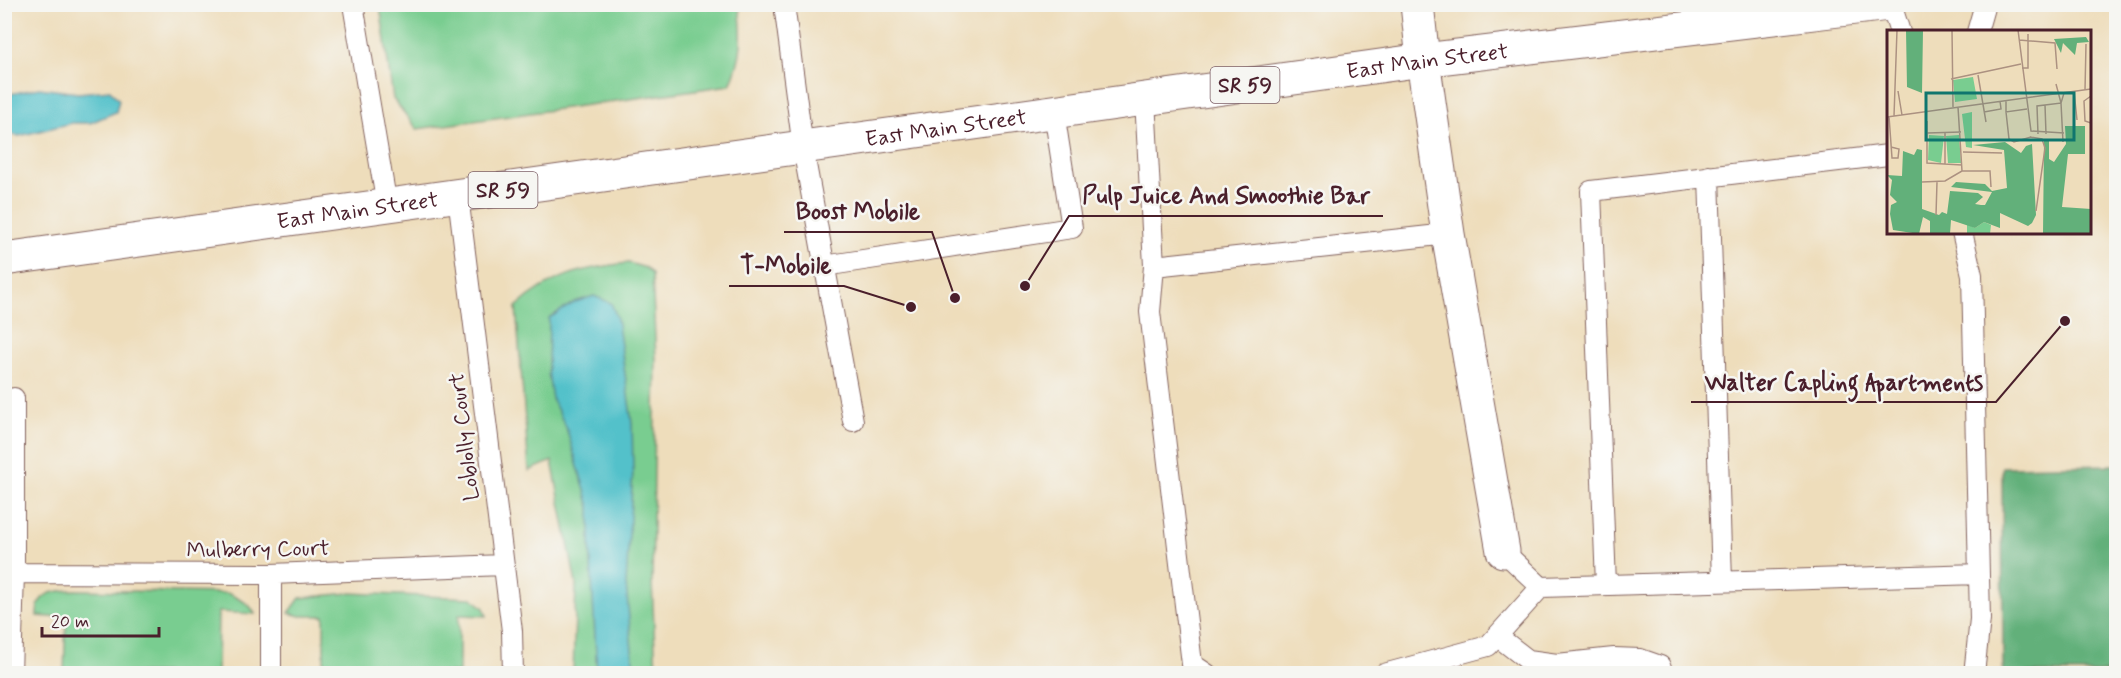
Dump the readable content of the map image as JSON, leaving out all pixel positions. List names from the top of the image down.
{
  "streets": {
    "main road": ["East Main Street", "SR 59"],
    "lane": ["Loblolly Court", "Mulberry Court"]
  },
  "crossings": [
    ["East Main Street", "Loblolly Court"],
    ["Loblolly Court", "Mulberry Court"]
  ],
  "places": [
    "Pulp Juice And Smoothie Bar",
    "Boost Mobile",
    "T-Mobile",
    "Walter Capling Apartments"
  ],
  "scale_bar": "20 m"
}
